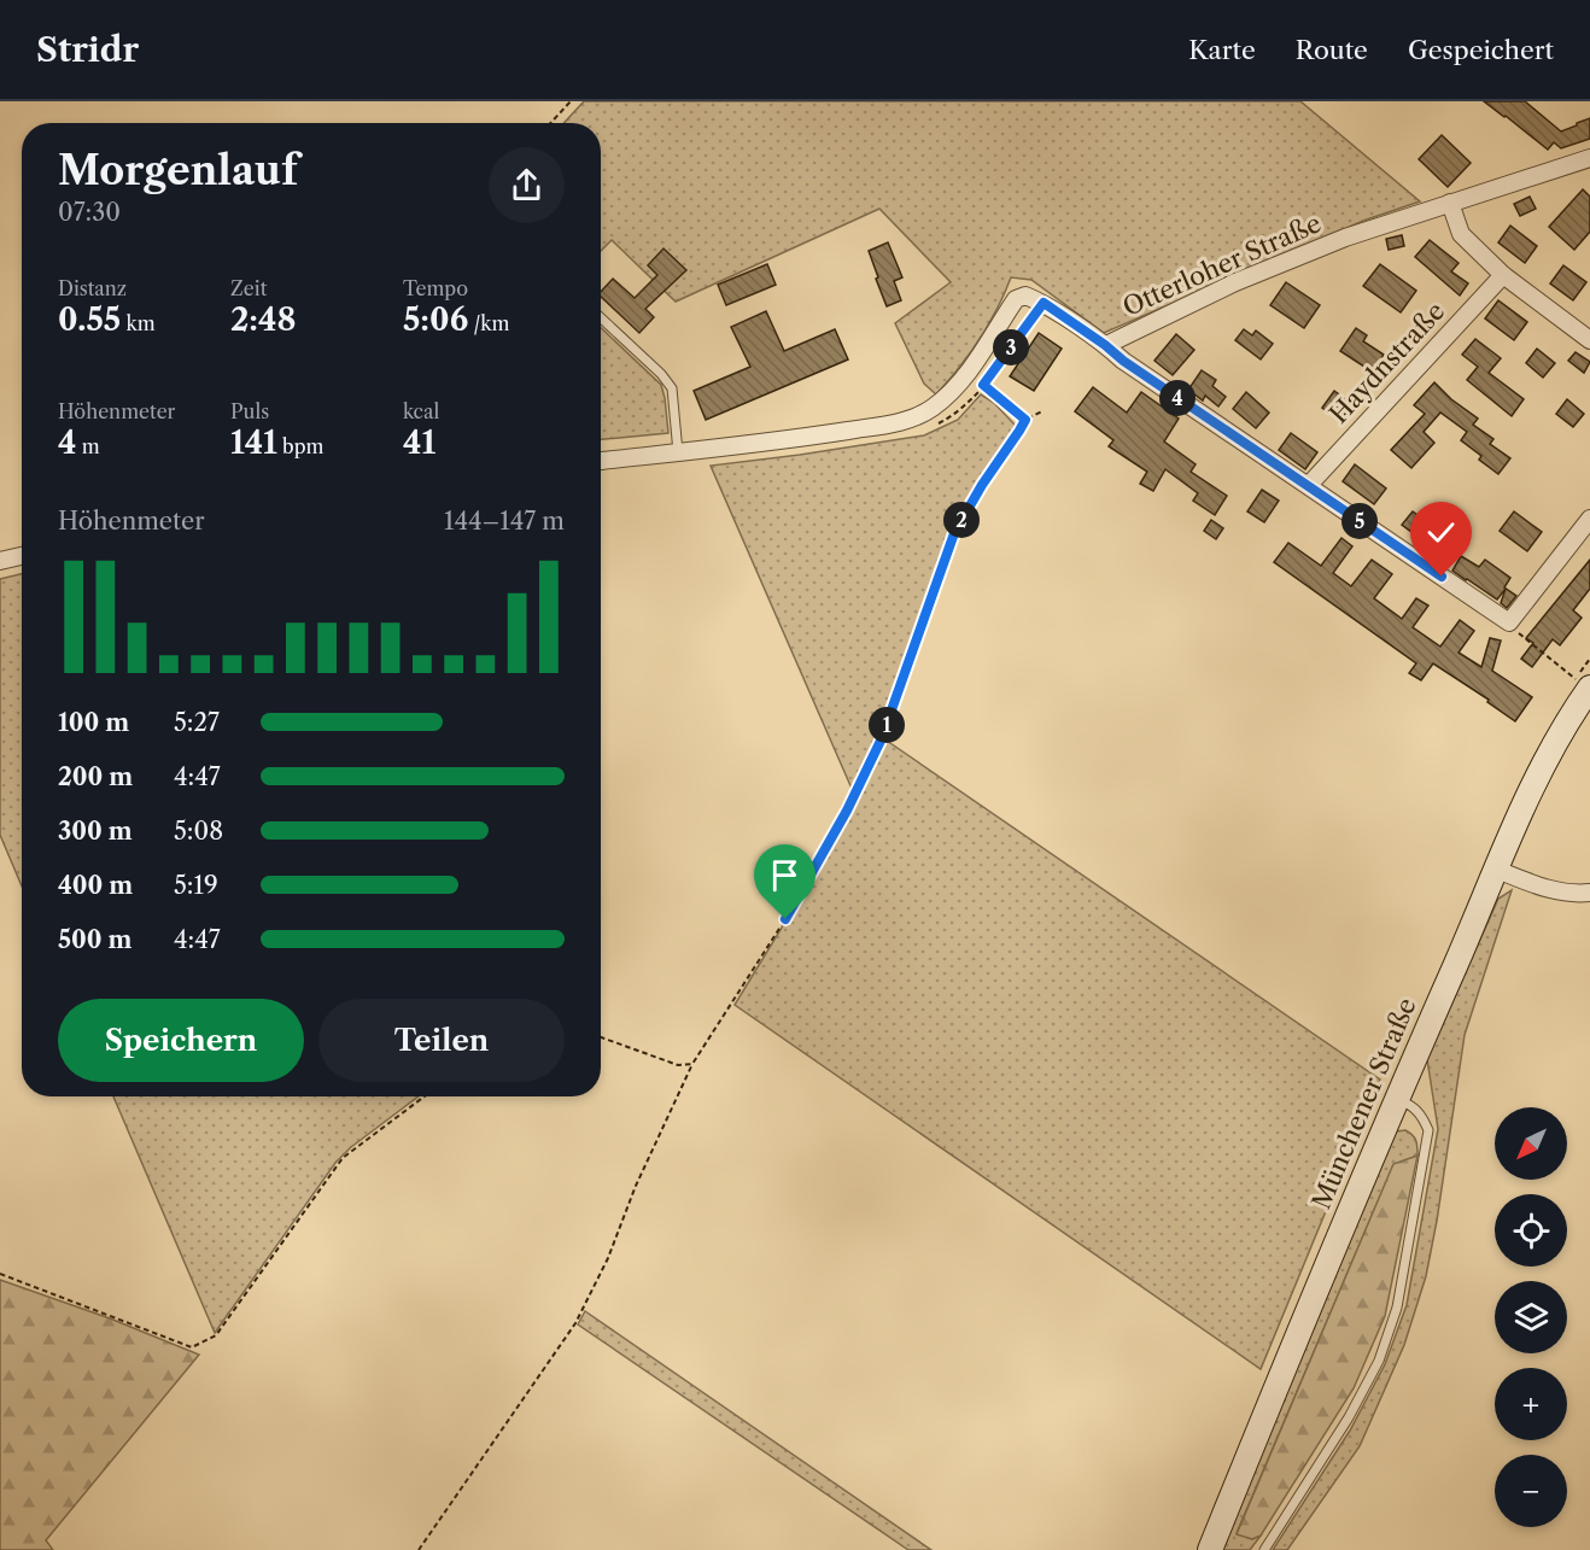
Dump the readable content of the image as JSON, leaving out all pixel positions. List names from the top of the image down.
{
  "streets": {
    "main road": ["Münchener Straße"],
    "street": ["Otterloher Straße", "Haydnstraße"]
  },
  "north": "bottom left",
  "page": {
    "header": "Stridr",
    "nav": ["Karte", "Route", "Gespeichert"],
    "heading": ["Morgenlauf", "07:30"],
    "stats": [
      ["Distanz", "0.55 km"],
      ["Zeit", "2:48"],
      ["Tempo", "5:06 /km"],
      ["Höhenmeter", "4 m"],
      ["Puls", "141 bpm"],
      ["kcal", "41"]
    ],
    "pins": [
      "3",
      "4",
      "2",
      "5",
      "1"
    ],
    "chart": ["Höhenmeter", "144–147 m"],
    "list": [
      {
        "name": "100 m",
        "note": "5:27"
      },
      {
        "name": "200 m",
        "note": "4:47"
      },
      {
        "name": "300 m",
        "note": "5:08"
      },
      {
        "name": "400 m",
        "note": "5:19"
      },
      {
        "name": "500 m",
        "note": "4:47"
      }
    ],
    "buttons": ["Speichern", "Teilen"],
    "map_buttons": ["+", "−"]
  }
}
